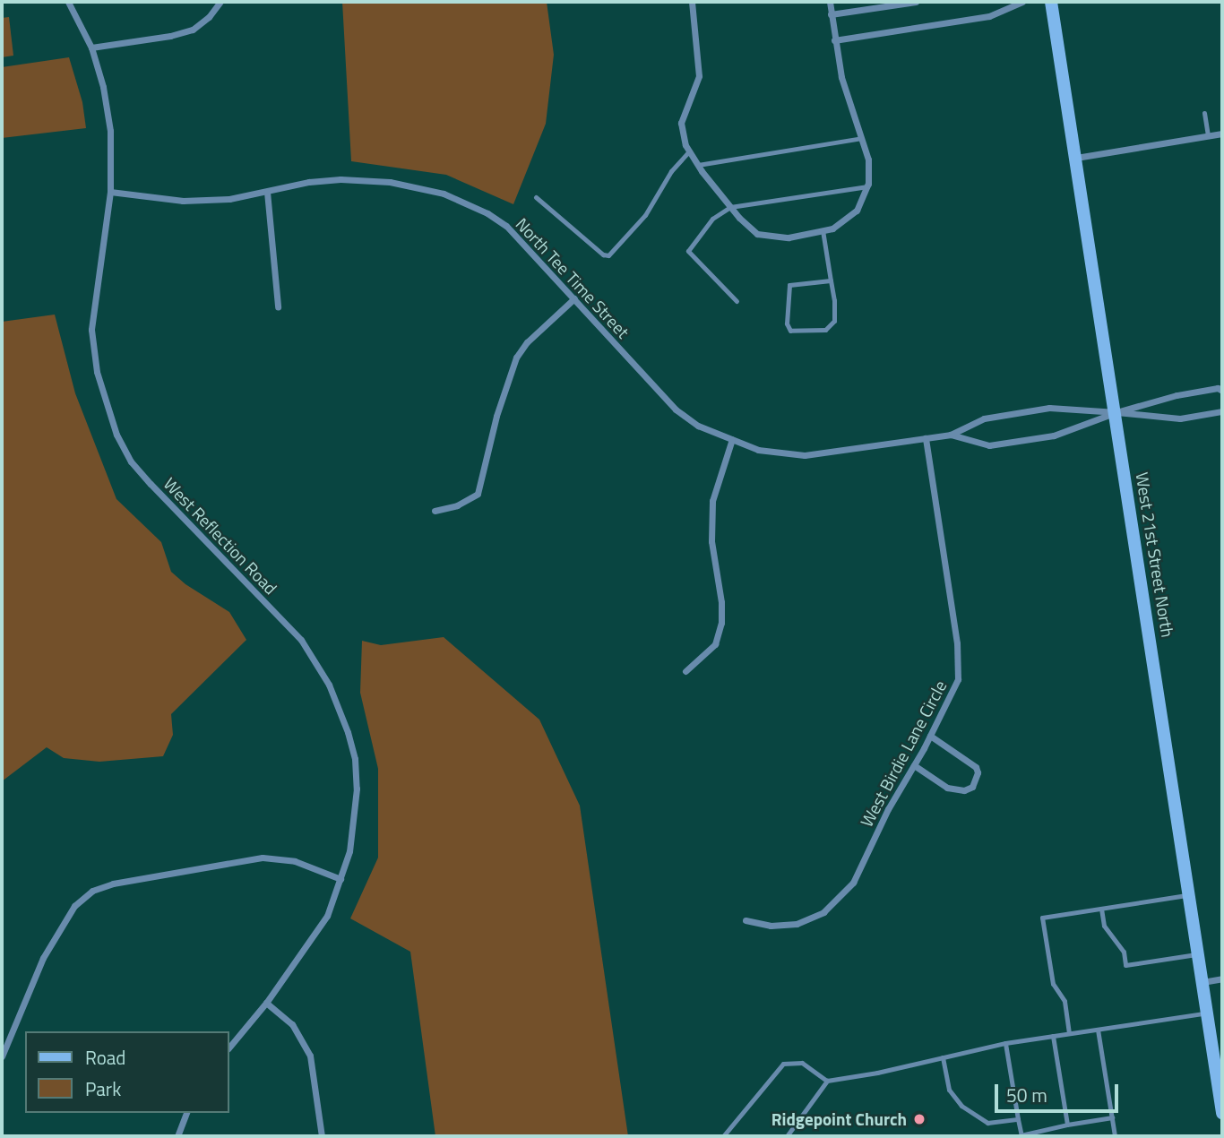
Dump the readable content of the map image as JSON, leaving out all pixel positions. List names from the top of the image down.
{
  "streets": {
    "main road": ["West 21st Street North"],
    "street": ["North Tee Time Street", "West Reflection Road", "West Birdie Lane Circle"]
  },
  "crossings": [
    ["North Tee Time Street", "West Reflection Road"],
    ["North Tee Time Street", "West 21st Street North"],
    ["North Tee Time Street", "West Birdie Lane Circle"]
  ],
  "places": ["Ridgepoint Church"],
  "legend": ["Road", "Park"],
  "scale_bar": "50 m"
}
